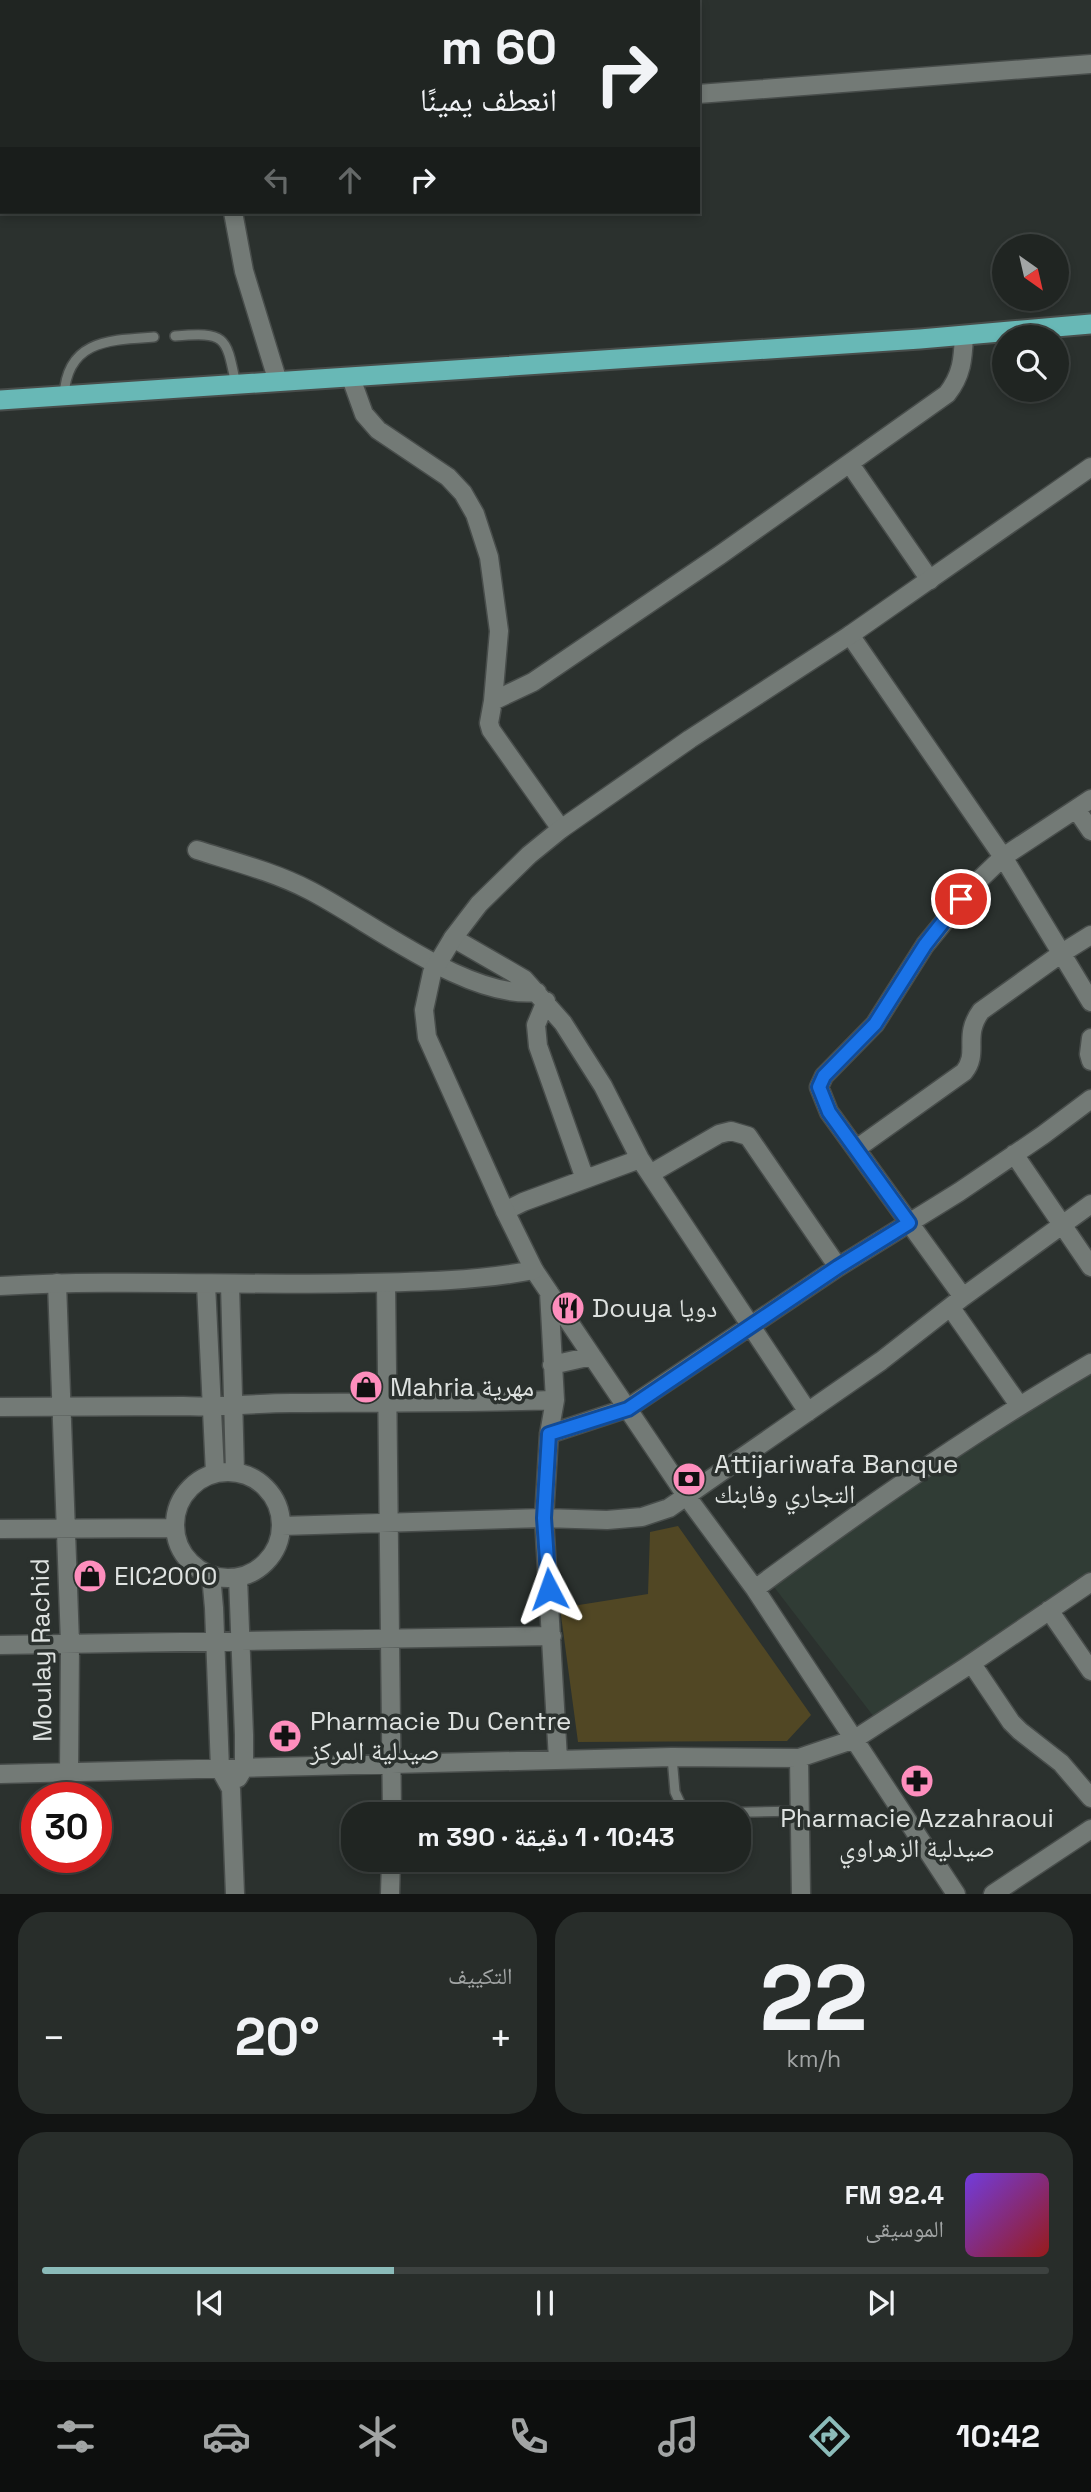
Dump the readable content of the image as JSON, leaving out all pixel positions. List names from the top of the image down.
{
  "streets": {
    "street": ["Moulay Rachid"]
  },
  "places": {
    "restaurant": ["Douya دويا"],
    "shop": ["Mahria مهرية", "EIC2000"],
    "bank": ["Attijariwafa Banque التجاري وفابنك"],
    "pharmacy": ["Pharmacie Du Centre صيدلية المركز", "Pharmacie Azzahraoui صيدلية الزهراوي"]
  },
  "north": "bottom right",
  "page": {
    "turn": ["60 m", "انعطف يمينًا"],
    "limit": "30",
    "trip": "10:43 · 1 دقيقة · 390 m",
    "tile": [
      ["22", "km/h"],
      "التكييف"
    ],
    "heat": ["−", "20°", "+"],
    "song": ["92.4 FM", "الموسيقى"],
    "tabs": "10:42"
  }
}
